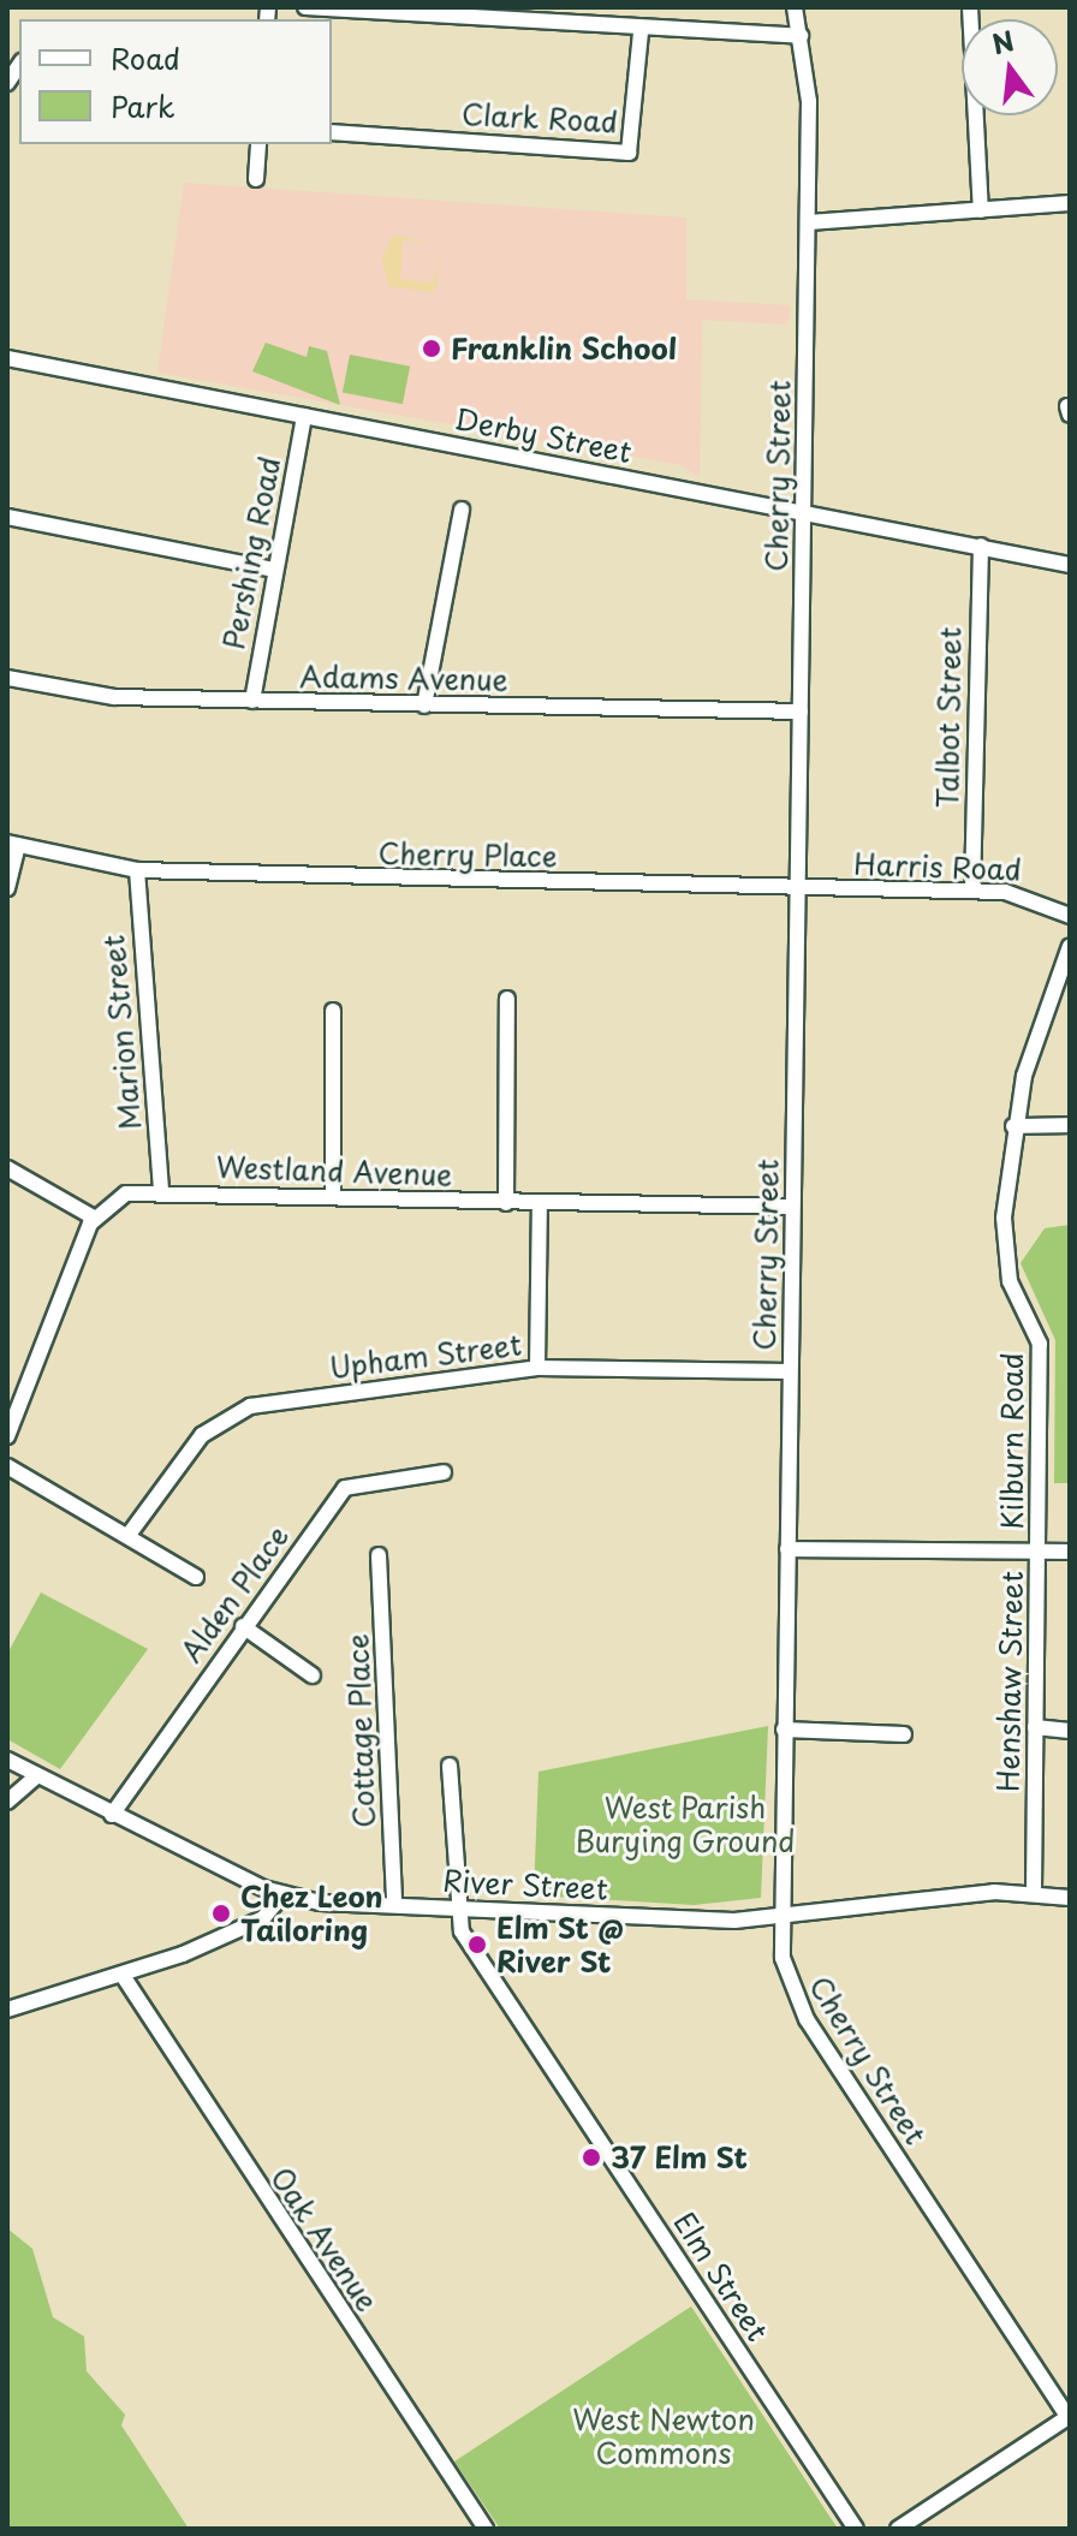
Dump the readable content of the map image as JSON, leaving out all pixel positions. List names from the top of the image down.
{
  "streets": {
    "street": [
      "Clark Road",
      "Derby Street",
      "Cherry Street",
      "Pershing Road",
      "Adams Avenue",
      "Talbot Street",
      "Cherry Place",
      "Harris Road",
      "Marion Street",
      "Westland Avenue",
      "Upham Street",
      "Kilburn Road",
      "Alden Place",
      "Henshaw Street",
      "Cottage Place",
      "River Street",
      "Oak Avenue",
      "Elm Street"
    ]
  },
  "crossings": [
    ["Derby Street", "Cherry Street"],
    ["Derby Street", "Pershing Road"],
    ["Derby Street", "Talbot Street"],
    ["Cherry Street", "Adams Avenue"],
    ["Cherry Street", "Cherry Place"],
    ["Cherry Street", "Harris Road"],
    ["Cherry Street", "Westland Avenue"],
    ["Cherry Street", "Upham Street"],
    ["Cherry Street", "Henshaw Street"],
    ["Cherry Street", "River Street"],
    ["Pershing Road", "Adams Avenue"],
    ["Talbot Street", "Harris Road"],
    ["Cherry Place", "Harris Road"],
    ["Cherry Place", "Marion Street"],
    ["Marion Street", "Westland Avenue"],
    ["Kilburn Road", "Henshaw Street"],
    ["Alden Place", "River Street"],
    ["Henshaw Street", "River Street"],
    ["Cottage Place", "River Street"],
    ["River Street", "Elm Street"]
  ],
  "parks": ["West Parish Burying Ground", "West Newton Commons"],
  "places": [
    "Franklin School",
    "Chez Leon Tailoring",
    "Elm St @ River St",
    "37 Elm St"
  ],
  "legend": ["Road", "Park"],
  "north": "top"
}
